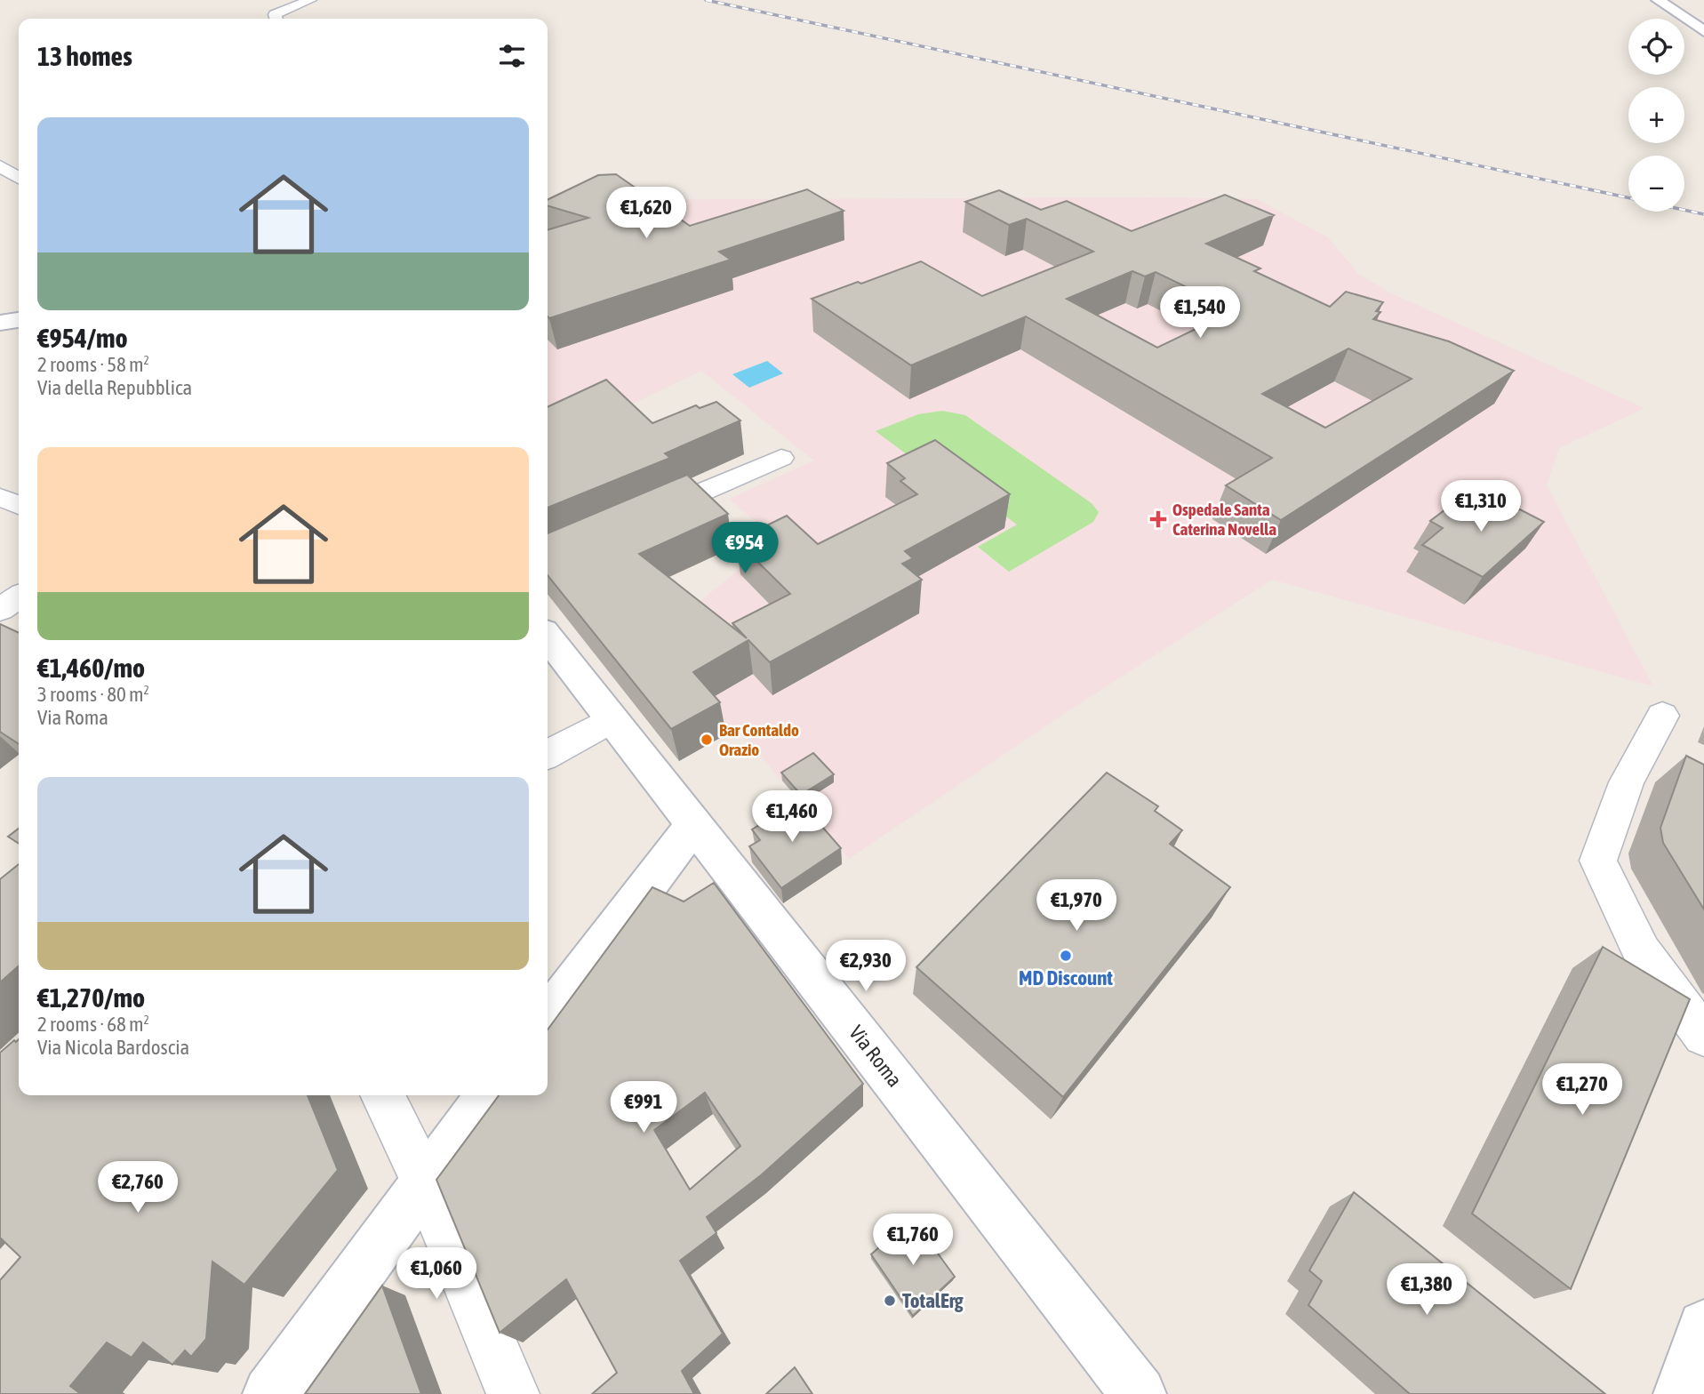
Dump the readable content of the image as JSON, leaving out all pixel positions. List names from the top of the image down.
{
  "streets": {
    "main road": ["Via Roma"]
  },
  "places": {
    "health": ["Ospedale Santa Caterina Novella"],
    "other": ["Bar Contaldo Orazio", "MD Discount", "TotalErg"]
  },
  "page": {
    "map_buttons": ["+", "−"],
    "heading": "13 homes",
    "list": [
      {
        "name": "€954/mo",
        "note": "2 rooms · 58 m² · Via della Repubblica"
      },
      {
        "name": "€1,460/mo",
        "note": "3 rooms · 80 m² · Via Roma"
      },
      {
        "name": "€1,270/mo",
        "note": "2 rooms · 68 m² · Via Nicola Bardoscia"
      }
    ],
    "price": [
      "€1,620",
      "€1,540",
      "€1,310",
      "€954",
      "€1,460",
      "€1,970",
      "€2,930",
      "€1,270",
      "€991",
      "€2,760",
      "€1,760",
      "€1,060",
      "€1,380"
    ]
  }
}
